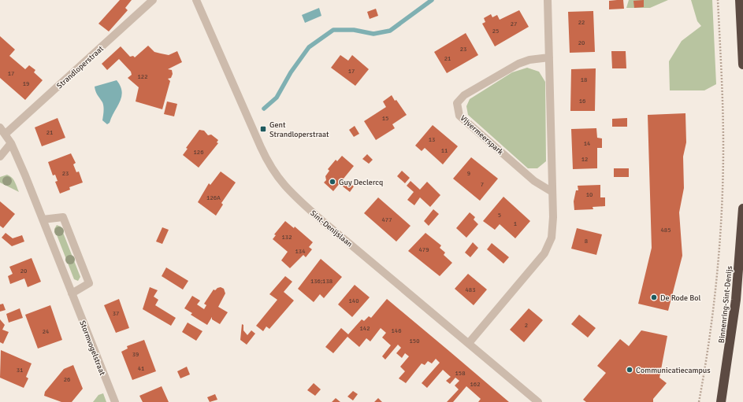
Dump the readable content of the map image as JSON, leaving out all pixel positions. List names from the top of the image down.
{
  "streets": {
    "highway": ["Binnenring-Sint-Denijs"],
    "street": [
      "Strandloperstraat",
      "Vijvermeerspark",
      "Sint-Denijslaan",
      "Stormvogelstraat"
    ]
  },
  "crossings": [
    ["Strandloperstraat", "Stormvogelstraat"]
  ],
  "places": {
    "transit": ["Gent Strandloperstraat"],
    "other": ["Guy Declercq", "De Rode Bol", "Communicatiecampus"]
  },
  "house_numbers": [
    "22",
    "27",
    "25",
    "20",
    "23",
    "21",
    "17",
    "17",
    "122",
    "18",
    "19",
    "16",
    "15",
    "21",
    "13",
    "14",
    "11",
    "126",
    "12",
    "23",
    "9",
    "7",
    "10",
    "126A",
    "5",
    "477",
    "1",
    "485",
    "132",
    "8",
    "479",
    "134",
    "20",
    "136;138",
    "483",
    "140",
    "37",
    "2",
    "142",
    "146",
    "24",
    "150",
    "39",
    "41",
    "31",
    "158",
    "26",
    "162"
  ]
}
